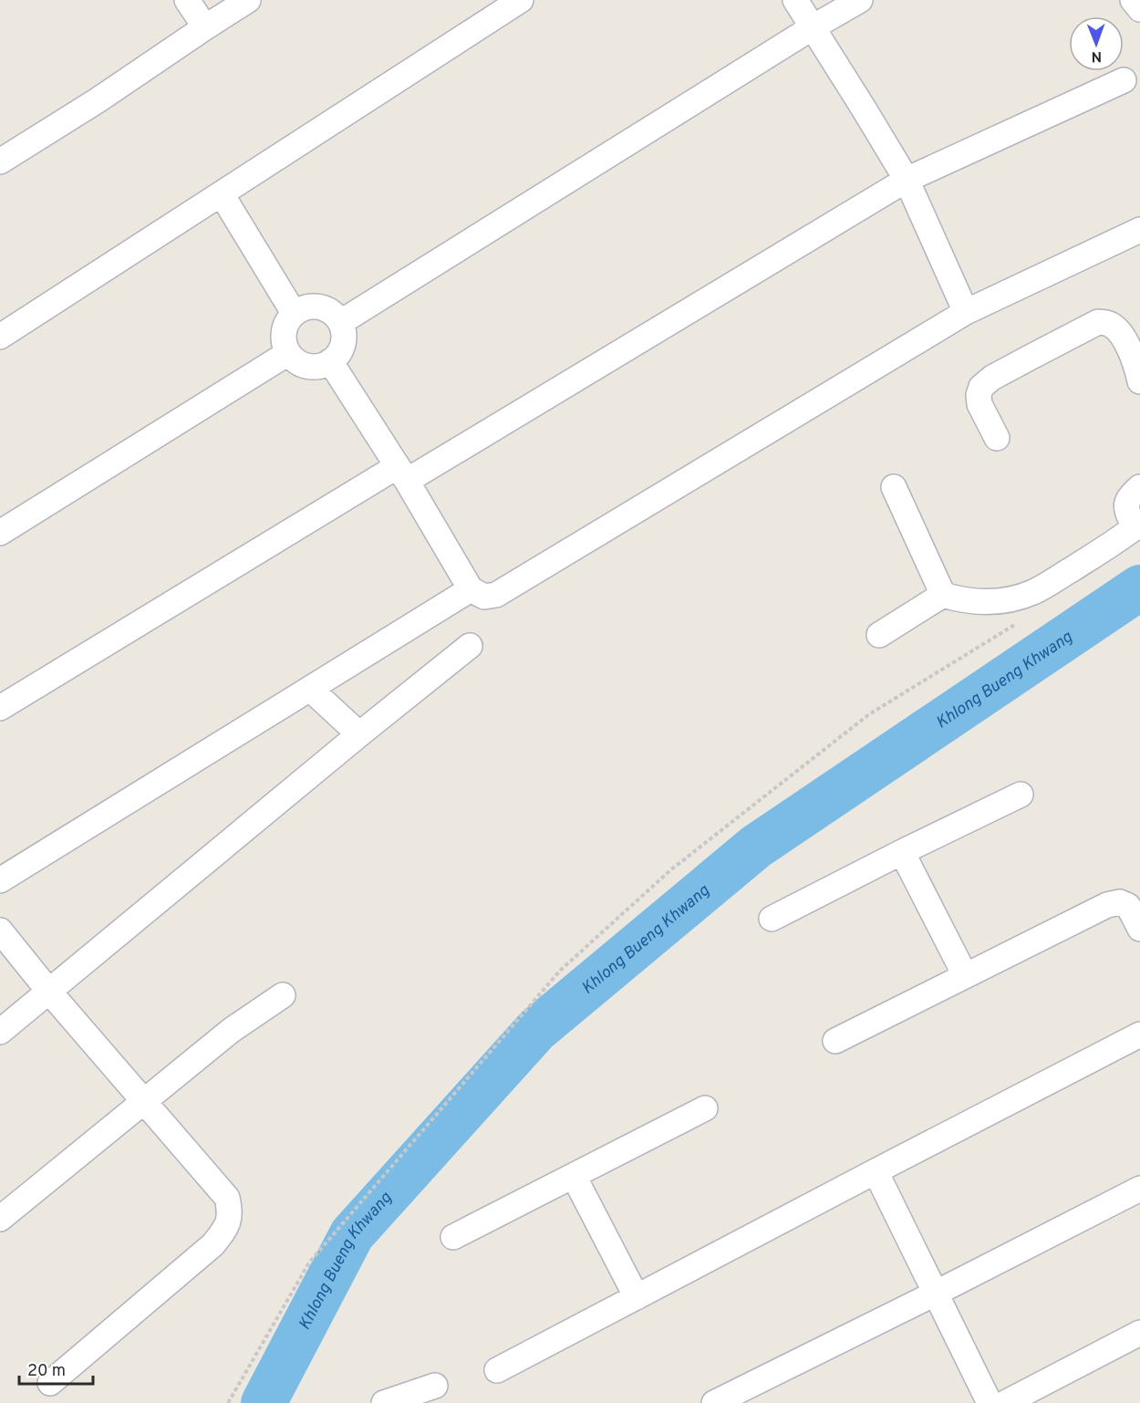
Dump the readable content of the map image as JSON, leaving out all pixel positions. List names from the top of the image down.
{
  "water": ["Khlong Bueng Khwang"],
  "scale_bar": "20 m",
  "north": "bottom"
}
